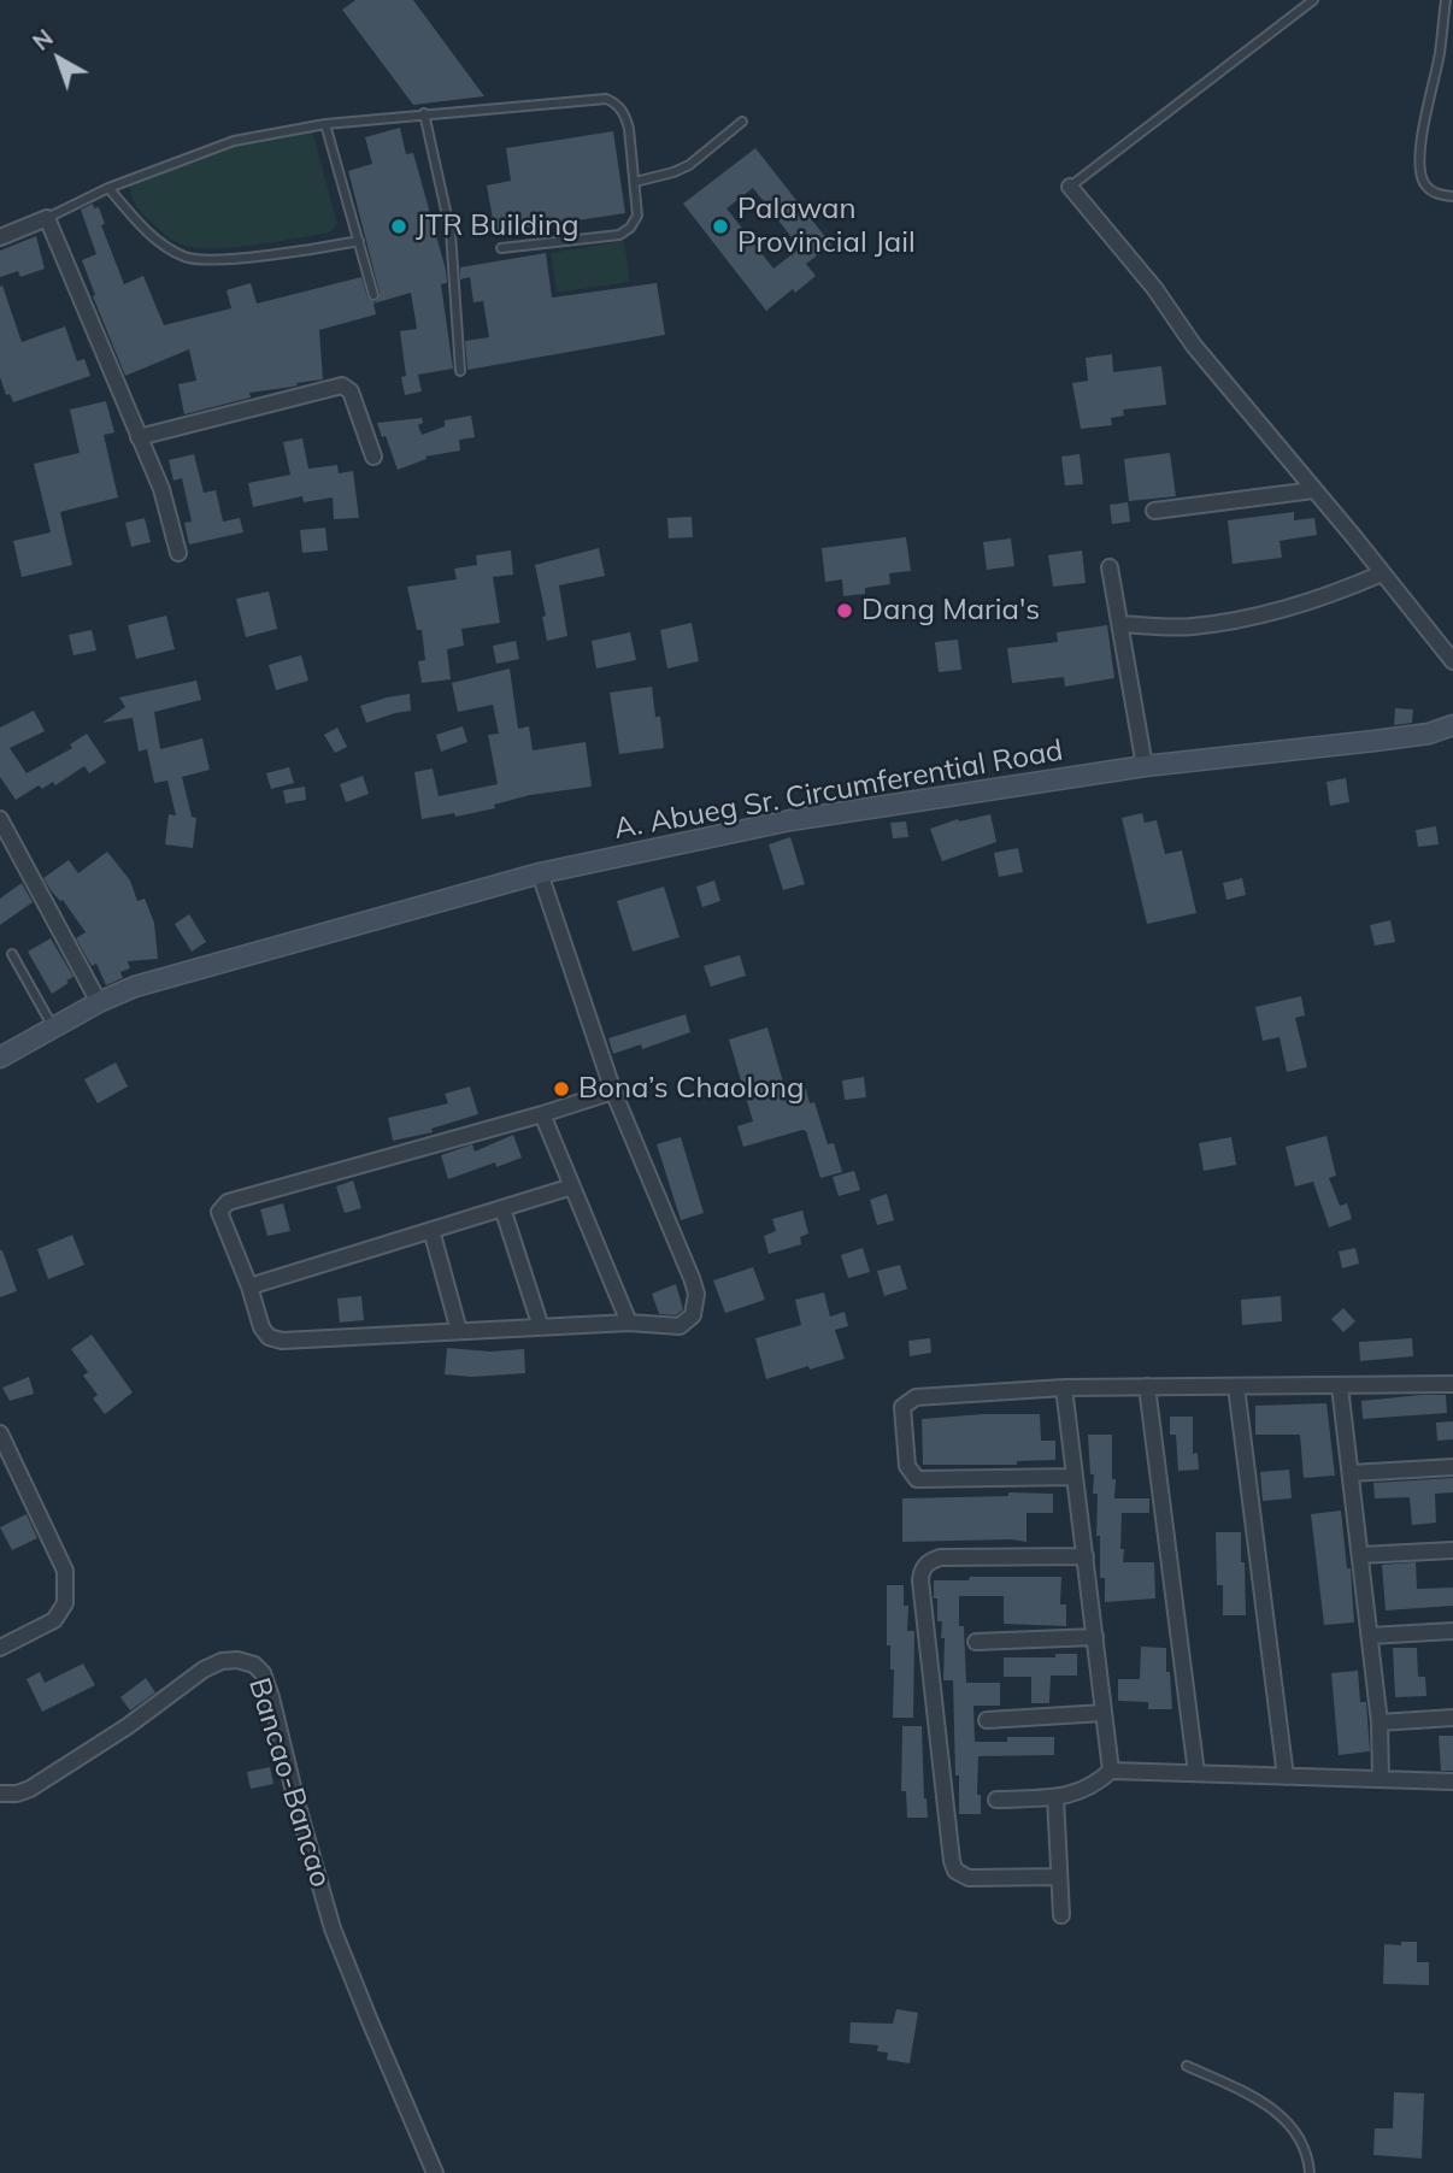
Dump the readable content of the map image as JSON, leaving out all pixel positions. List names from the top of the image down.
{
  "streets": {
    "street": ["A. Abueg Sr. Circumferential Road", "Bancao-Bancao"]
  },
  "places": [
    "JTR Building",
    "Palawan Provincial Jail",
    "Dang Maria's",
    "Bona’s Chaolong"
  ],
  "north": "top left"
}
